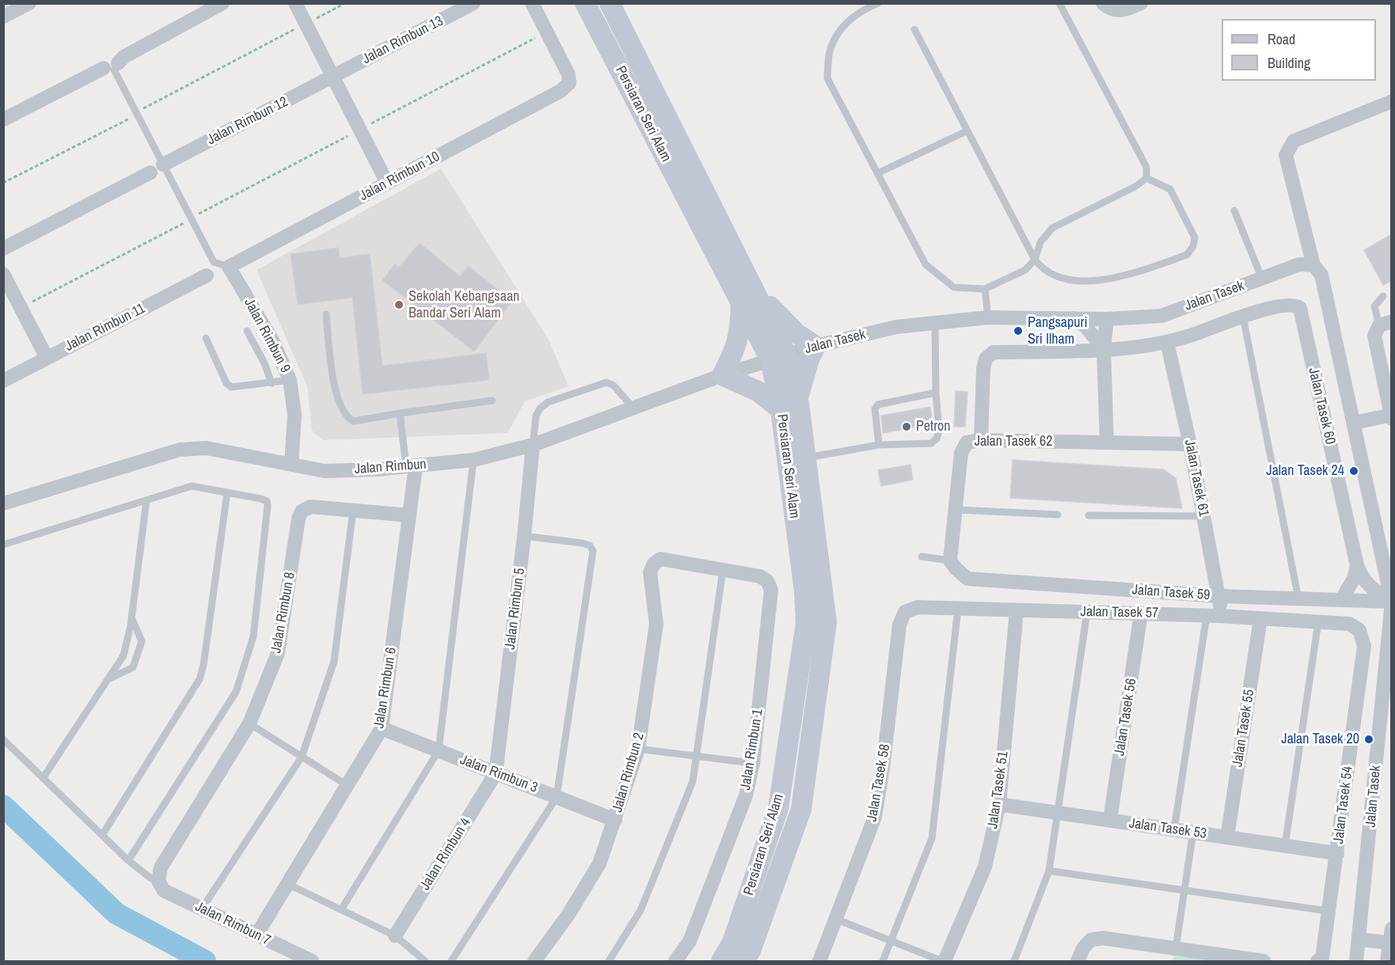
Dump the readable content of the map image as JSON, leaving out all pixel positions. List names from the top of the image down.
{
  "streets": {
    "main road": ["Persiaran Seri Alam"],
    "street": [
      "Jalan Rimbun 13",
      "Jalan Rimbun 12",
      "Jalan Rimbun 10",
      "Jalan Tasek",
      "Jalan Rimbun 11",
      "Jalan Rimbun 9",
      "Jalan Tasek 60",
      "Jalan Tasek 62",
      "Jalan Rimbun",
      "Jalan Tasek 61",
      "Jalan Tasek 59",
      "Jalan Rimbun 5",
      "Jalan Rimbun 8",
      "Jalan Tasek 57",
      "Jalan Rimbun 6",
      "Jalan Tasek 56",
      "Jalan Tasek 55",
      "Jalan Rimbun 1",
      "Jalan Rimbun 2",
      "Jalan Rimbun 3",
      "Jalan Tasek 58",
      "Jalan Tasek 51",
      "Jalan Tasek 54",
      "Jalan Tasek 53",
      "Jalan Rimbun 4",
      "Jalan Rimbun 7"
    ]
  },
  "crossings": [
    ["Jalan Rimbun 13", "Jalan Rimbun 12"],
    ["Persiaran Seri Alam", "Jalan Tasek"],
    ["Persiaran Seri Alam", "Jalan Rimbun"],
    ["Jalan Rimbun 10", "Jalan Rimbun 9"],
    ["Jalan Tasek", "Jalan Tasek 60"],
    ["Jalan Tasek", "Jalan Rimbun"],
    ["Jalan Tasek", "Jalan Tasek 59"],
    ["Jalan Rimbun 9", "Jalan Rimbun"],
    ["Jalan Tasek 60", "Jalan Tasek 59"],
    ["Jalan Tasek 62", "Jalan Tasek 61"],
    ["Jalan Tasek 62", "Jalan Tasek 59"],
    ["Jalan Rimbun", "Jalan Rimbun 5"],
    ["Jalan Rimbun", "Jalan Rimbun 6"],
    ["Jalan Tasek 61", "Jalan Tasek 59"],
    ["Jalan Tasek 61", "Jalan Tasek 57"],
    ["Jalan Rimbun 5", "Jalan Rimbun 3"],
    ["Jalan Rimbun 5", "Jalan Rimbun 4"],
    ["Jalan Rimbun 8", "Jalan Rimbun 6"],
    ["Jalan Rimbun 8", "Jalan Rimbun 7"],
    ["Jalan Tasek 57", "Jalan Tasek 56"],
    ["Jalan Tasek 57", "Jalan Tasek 55"],
    ["Jalan Tasek 57", "Jalan Tasek 58"],
    ["Jalan Tasek 57", "Jalan Tasek 51"],
    ["Jalan Tasek 57", "Jalan Tasek 54"],
    ["Jalan Rimbun 6", "Jalan Rimbun 3"],
    ["Jalan Rimbun 6", "Jalan Rimbun 7"],
    ["Jalan Tasek 56", "Jalan Tasek 53"],
    ["Jalan Tasek 55", "Jalan Tasek 53"],
    ["Jalan Rimbun 1", "Jalan Rimbun 2"],
    ["Jalan Rimbun 2", "Jalan Rimbun 3"],
    ["Jalan Rimbun 3", "Jalan Rimbun 4"],
    ["Jalan Tasek 51", "Jalan Tasek 53"],
    ["Jalan Tasek 54", "Jalan Tasek 53"]
  ],
  "places": [
    "Sekolah Kebangsaan Bandar Seri Alam",
    "Pangsapuri Sri Ilham",
    "Petron",
    "Jalan Tasek 24",
    "Jalan Tasek 20"
  ],
  "legend": ["Road", "Building"]
}
